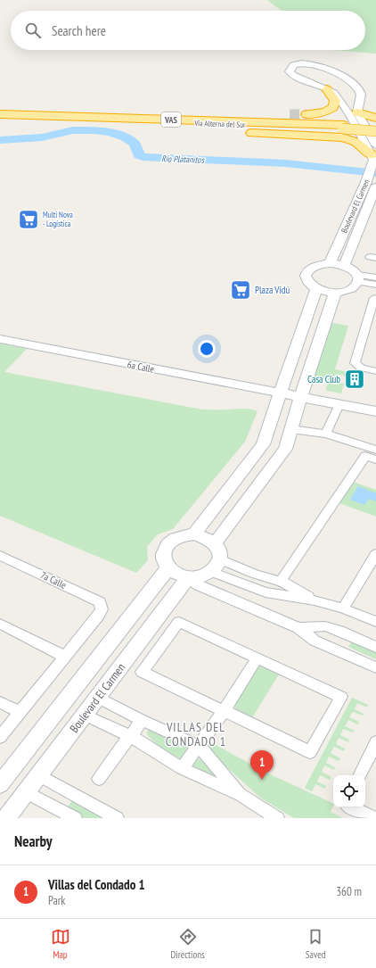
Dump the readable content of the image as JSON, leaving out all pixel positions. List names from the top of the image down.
{
  "streets": {
    "highway": ["VAS", "Vía Alterna del Sur"],
    "main road": ["Boulevard El Carmen", "6a Calle"],
    "street": ["7a Calle"]
  },
  "districts": ["VILLAS DEL CONDADO 1"],
  "water": ["Río Platanitos"],
  "places": {
    "supermarket": ["Multi Nova - Logística", "Plaza Vidú"],
    "building": ["Casa Club"]
  },
  "page": {
    "search": "Search here",
    "pins": "1",
    "heading": "Nearby",
    "list": [
      {
        "mark": "1",
        "name": "Villas del Condado 1",
        "note": "Park",
        "value": "360 m"
      }
    ],
    "nav": ["Map", "Directions", "Saved"]
  }
}
